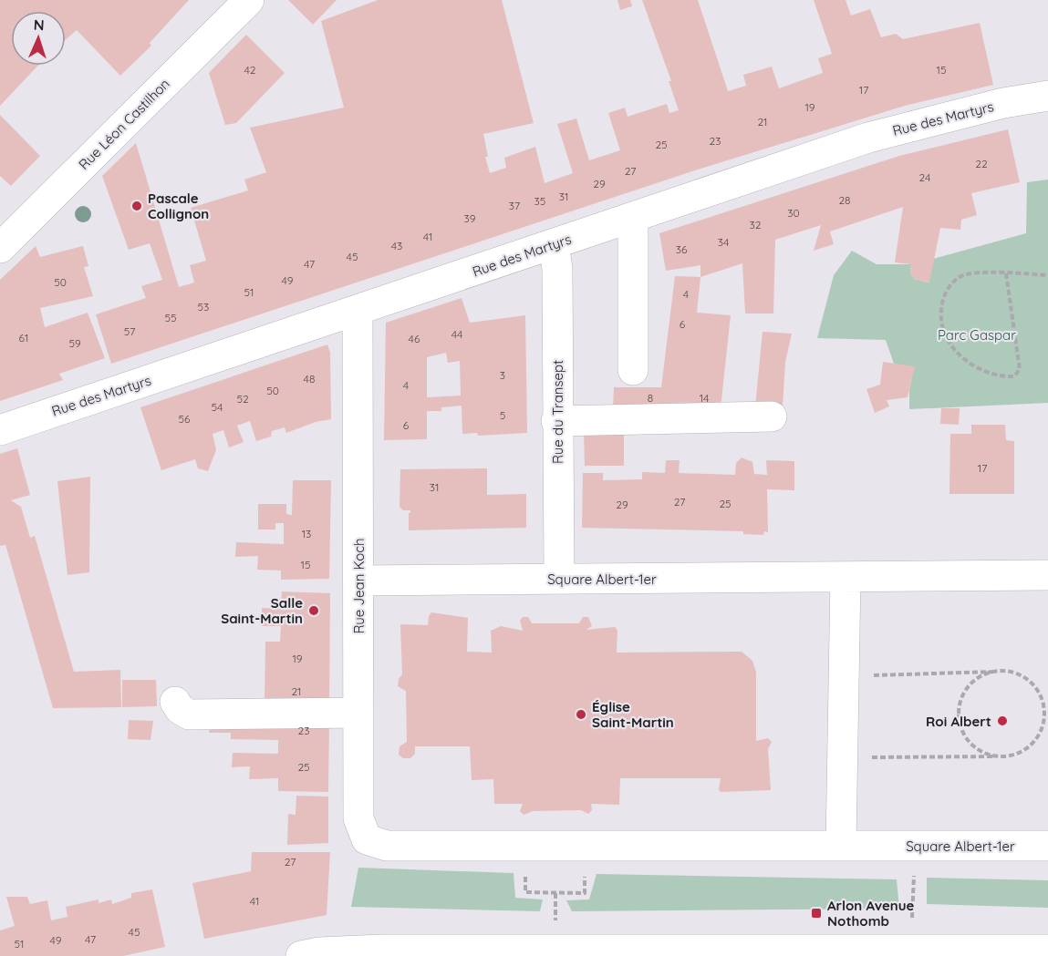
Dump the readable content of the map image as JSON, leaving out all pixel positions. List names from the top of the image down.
{
  "streets": {
    "street": [
      "Rue des Martyrs",
      "Rue Léon Castilhon",
      "Rue du Transept",
      "Square Albert-1er",
      "Rue Jean Koch"
    ]
  },
  "crossings": [
    ["Rue des Martyrs", "Rue du Transept"],
    ["Rue des Martyrs", "Rue Jean Koch"],
    ["Rue du Transept", "Square Albert-1er"],
    ["Square Albert-1er", "Rue Jean Koch"]
  ],
  "parks": ["Parc Gaspar"],
  "places": {
    "other": [
      "Pascale Collignon",
      "Salle Saint-Martin",
      "Église Saint-Martin",
      "Roi Albert"
    ],
    "transit": ["Arlon Avenue Nothomb"]
  },
  "house_numbers": [
    "42",
    "15",
    "17",
    "19",
    "21",
    "23",
    "25",
    "22",
    "27",
    "24",
    "29",
    "31",
    "28",
    "35",
    "37",
    "30",
    "39",
    "32",
    "41",
    "34",
    "43",
    "36",
    "45",
    "47",
    "49",
    "50",
    "51",
    "4",
    "53",
    "55",
    "6",
    "57",
    "44",
    "61",
    "46",
    "59",
    "3",
    "48",
    "4",
    "50",
    "8",
    "14",
    "52",
    "54",
    "5",
    "56",
    "6",
    "17",
    "31",
    "27",
    "25",
    "29",
    "13",
    "15",
    "19",
    "21",
    "23",
    "25",
    "27",
    "41",
    "45",
    "47",
    "49",
    "51"
  ],
  "north": "top"
}
